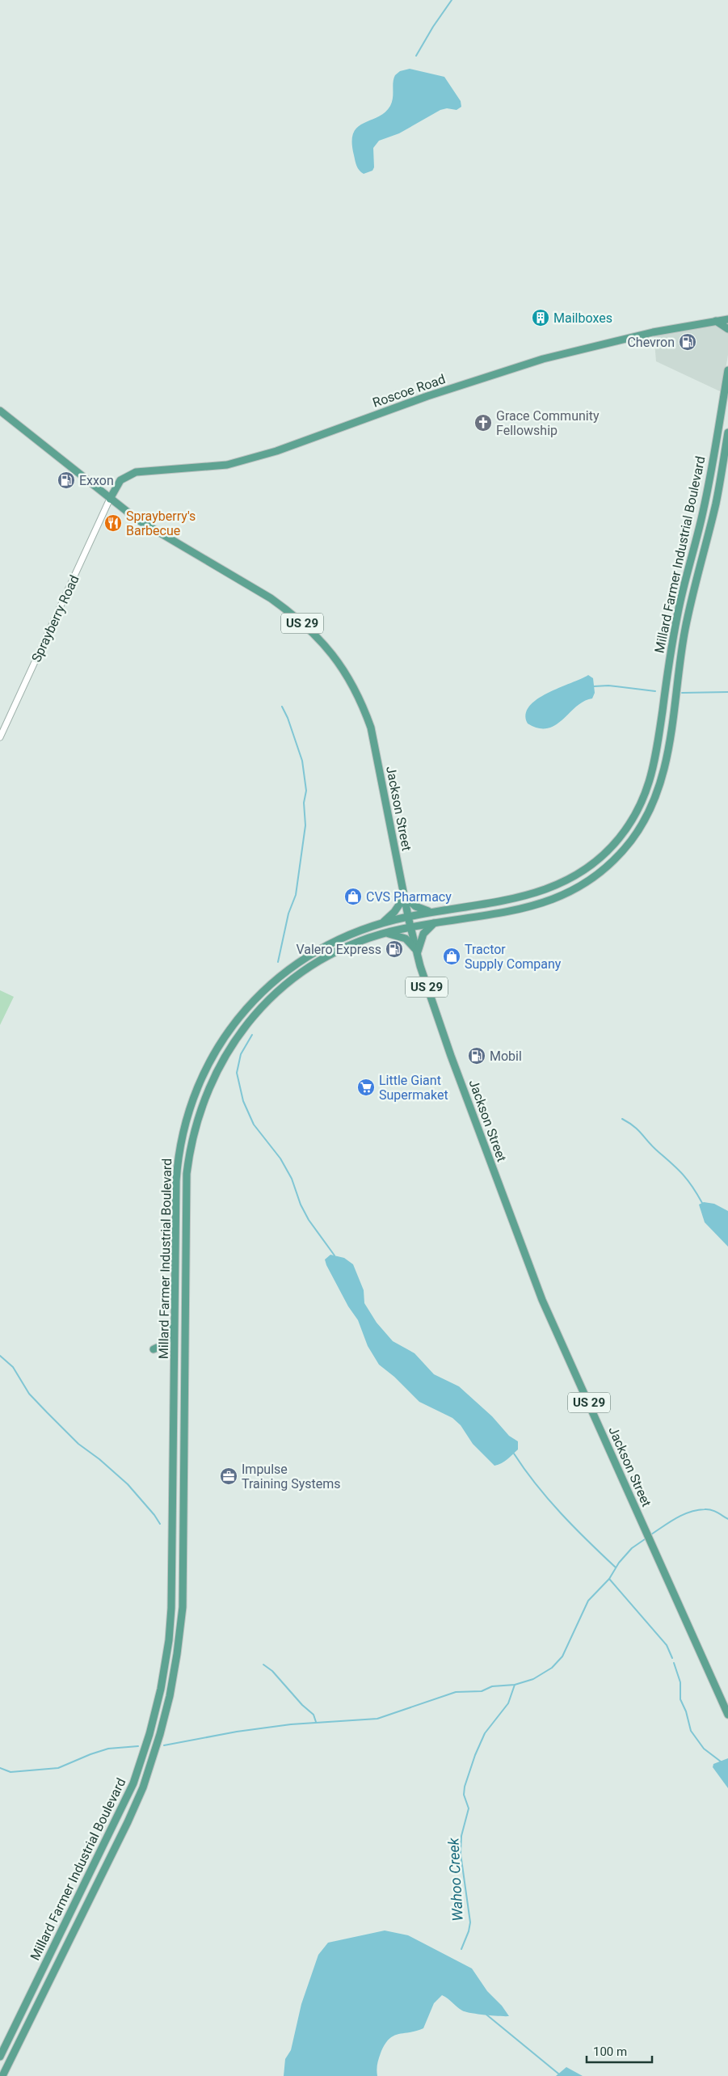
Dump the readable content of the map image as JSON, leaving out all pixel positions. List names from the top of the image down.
{
  "streets": {
    "main road": [
      "Roscoe Road",
      "Millard Farmer Industrial Boulevard",
      "US 29",
      "Jackson Street"
    ],
    "street": ["Sprayberry Road"]
  },
  "crossings": [
    ["Roscoe Road", "Sprayberry Road"],
    ["Roscoe Road", "Jackson Street"],
    ["Millard Farmer Industrial Boulevard", "Jackson Street"],
    ["Sprayberry Road", "Jackson Street"]
  ],
  "water": ["Wahoo Creek"],
  "places": {
    "building": ["Mailboxes"],
    "fuel station": [
      "Chevron",
      "Exxon",
      "Valero Express",
      "Mobil"
    ],
    "church": ["Grace Community Fellowship"],
    "restaurant": ["Sprayberry's Barbecue"],
    "shop": ["CVS Pharmacy", "Tractor Supply Company"],
    "supermarket": ["Little Giant Supermaket"],
    "office": ["Impulse Training Systems"]
  },
  "scale_bar": "100 m"
}
